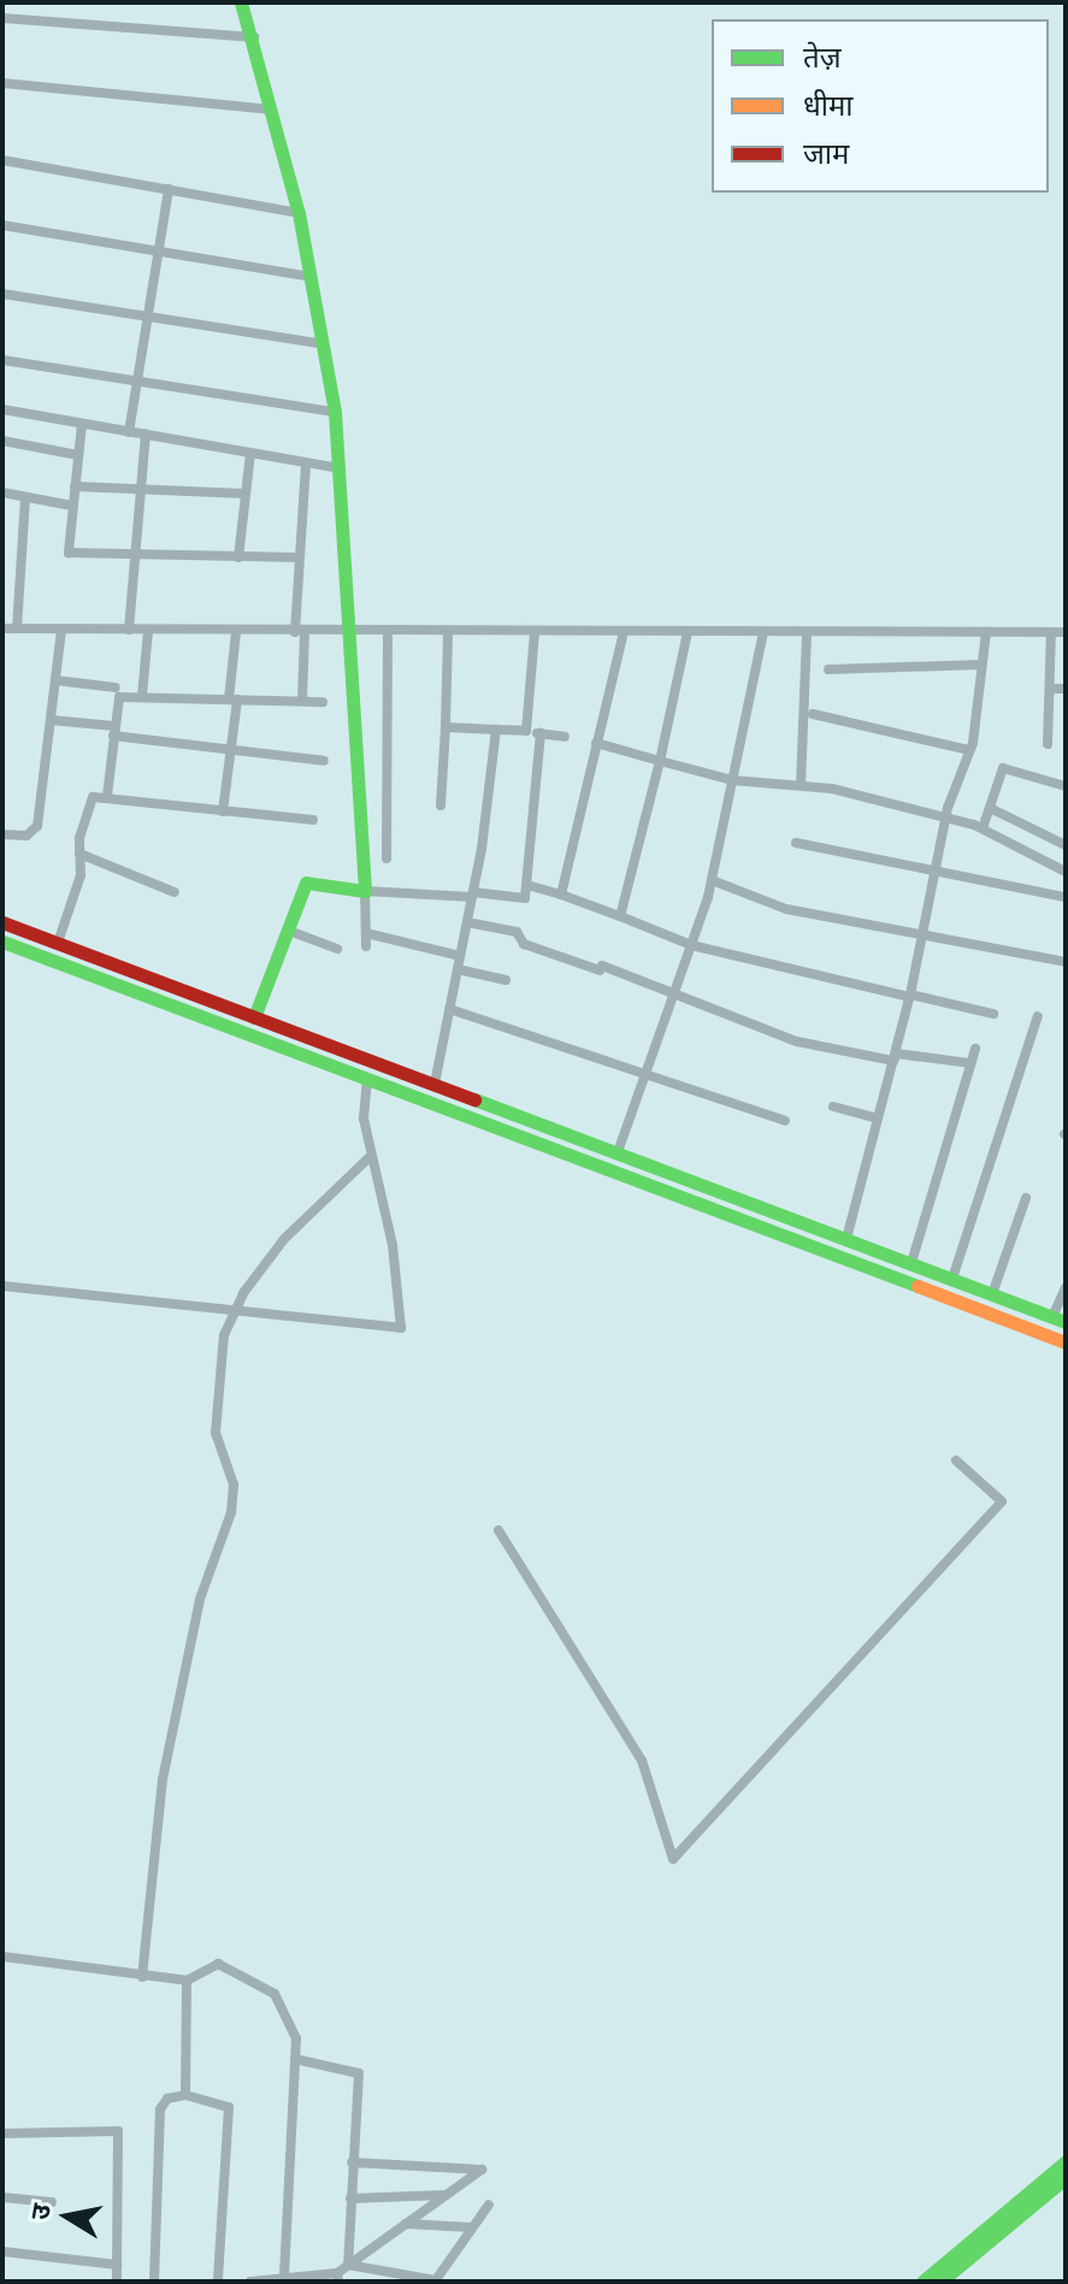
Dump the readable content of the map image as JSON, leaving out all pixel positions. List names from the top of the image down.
{
  "legend": ["तेज़", "धीमा", "जाम"],
  "north": "left"
}
